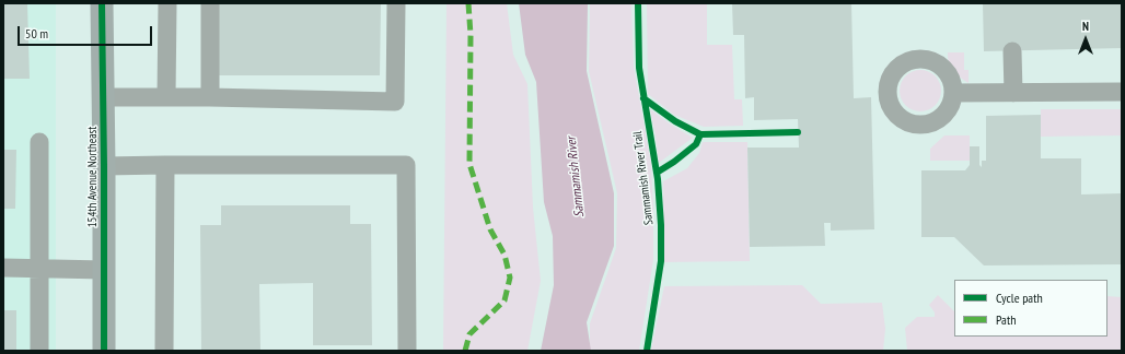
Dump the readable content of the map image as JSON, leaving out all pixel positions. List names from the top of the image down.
{
  "streets": {
    "main road": ["154th Avenue Northeast"],
    "cycle path": ["Sammamish River Trail"]
  },
  "water": ["Sammamish River"],
  "legend": ["Cycle path", "Path"],
  "scale_bar": "50 m",
  "north": "top"
}
